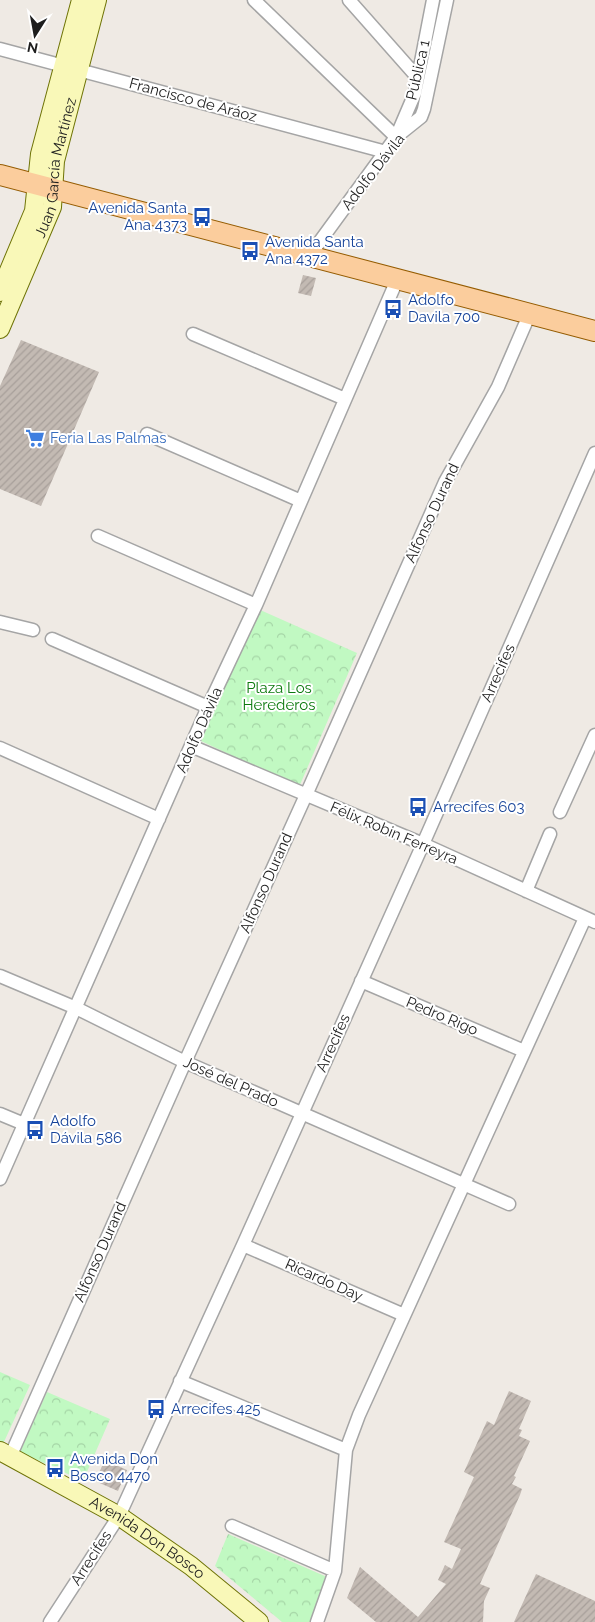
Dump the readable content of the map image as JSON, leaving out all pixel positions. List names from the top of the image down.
{
  "streets": {
    "main road": ["Juan García Martínez", "Avenida Don Bosco"],
    "street": [
      "Pública 1",
      "Francisco de Aráoz",
      "Adolfo Dávila",
      "Alfonso Durand",
      "Arrecifes",
      "Félix Robin Ferreyra",
      "Pedro Rigo",
      "José del Prado",
      "Ricardo Day"
    ]
  },
  "crossings": [
    ["Pública 1", "Adolfo Dávila"],
    ["Francisco de Aráoz", "Juan García Martínez"],
    ["Francisco de Aráoz", "Adolfo Dávila"],
    ["Adolfo Dávila", "Félix Robin Ferreyra"],
    ["Adolfo Dávila", "José del Prado"],
    ["Alfonso Durand", "Félix Robin Ferreyra"],
    ["Alfonso Durand", "José del Prado"],
    ["Alfonso Durand", "Avenida Don Bosco"],
    ["Arrecifes", "Félix Robin Ferreyra"],
    ["Arrecifes", "Pedro Rigo"],
    ["Arrecifes", "José del Prado"],
    ["Arrecifes", "Ricardo Day"],
    ["Arrecifes", "Avenida Don Bosco"]
  ],
  "parks": ["Plaza Los Herederos"],
  "places": {
    "bus stop": [
      "Avenida Santa Ana 4373",
      "Avenida Santa Ana 4372",
      "Adolfo Davila 700",
      "Arrecifes 603",
      "Adolfo Dávila 586",
      "Arrecifes 425",
      "Avenida Don Bosco 4470"
    ],
    "supermarket": ["Feria Las Palmas"]
  },
  "north": "bottom"
}
